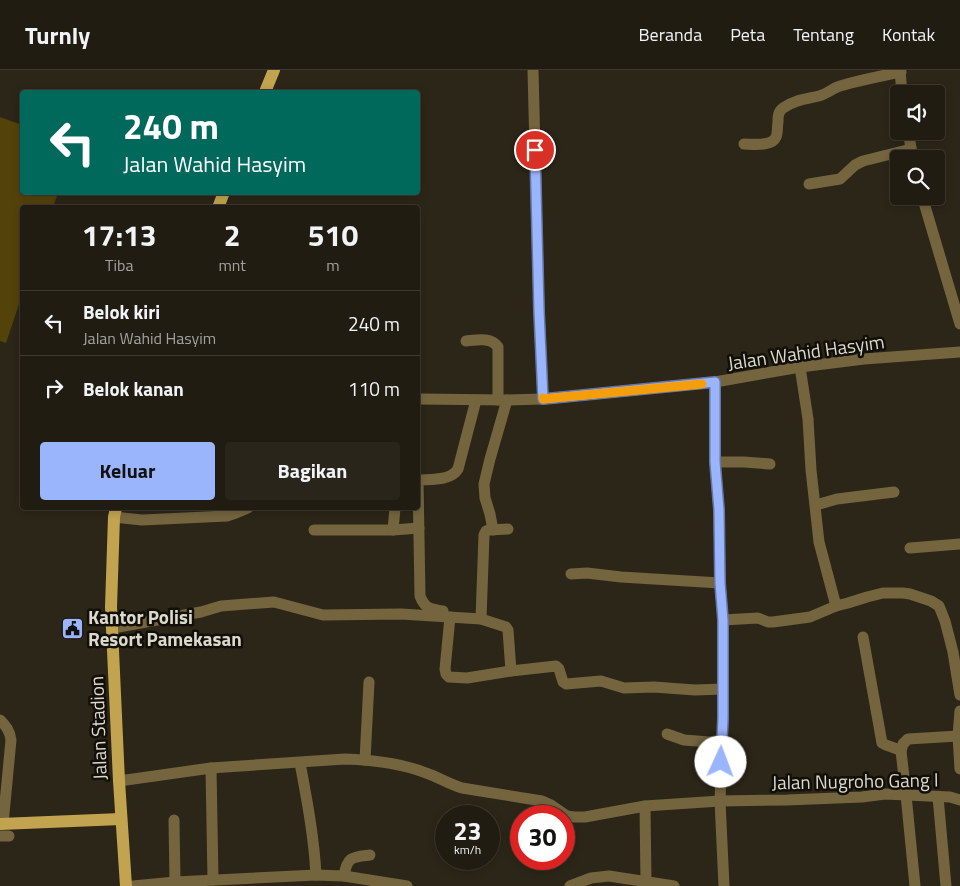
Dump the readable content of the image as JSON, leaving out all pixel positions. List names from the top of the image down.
{
  "streets": {
    "main road": ["Jalan Stadion"],
    "street": ["Jalan Wahid Hasyim", "Jalan Nugroho Gang I"]
  },
  "crossings": [
    ["Jalan Stadion", "Jalan Nugroho Gang I"]
  ],
  "places": {
    "public building": ["Kantor Polisi Resort Pamekasan"]
  },
  "page": {
    "header": "Turnly",
    "nav": [
      "Beranda",
      "Peta",
      "Tentang",
      "Kontak"
    ],
    "turn": ["240 m", "Jalan Wahid Hasyim"],
    "eta": [
      "17:13",
      "Tiba",
      "2",
      "mnt",
      "510",
      "m"
    ],
    "list": [
      {
        "name": "Belok kiri",
        "note": "Jalan Wahid Hasyim",
        "value": "240 m"
      },
      {
        "name": "Belok kanan",
        "value": "110 m"
      }
    ],
    "buttons": ["Keluar", "Bagikan"],
    "speed": "23 km/h",
    "limit": "30"
  }
}
